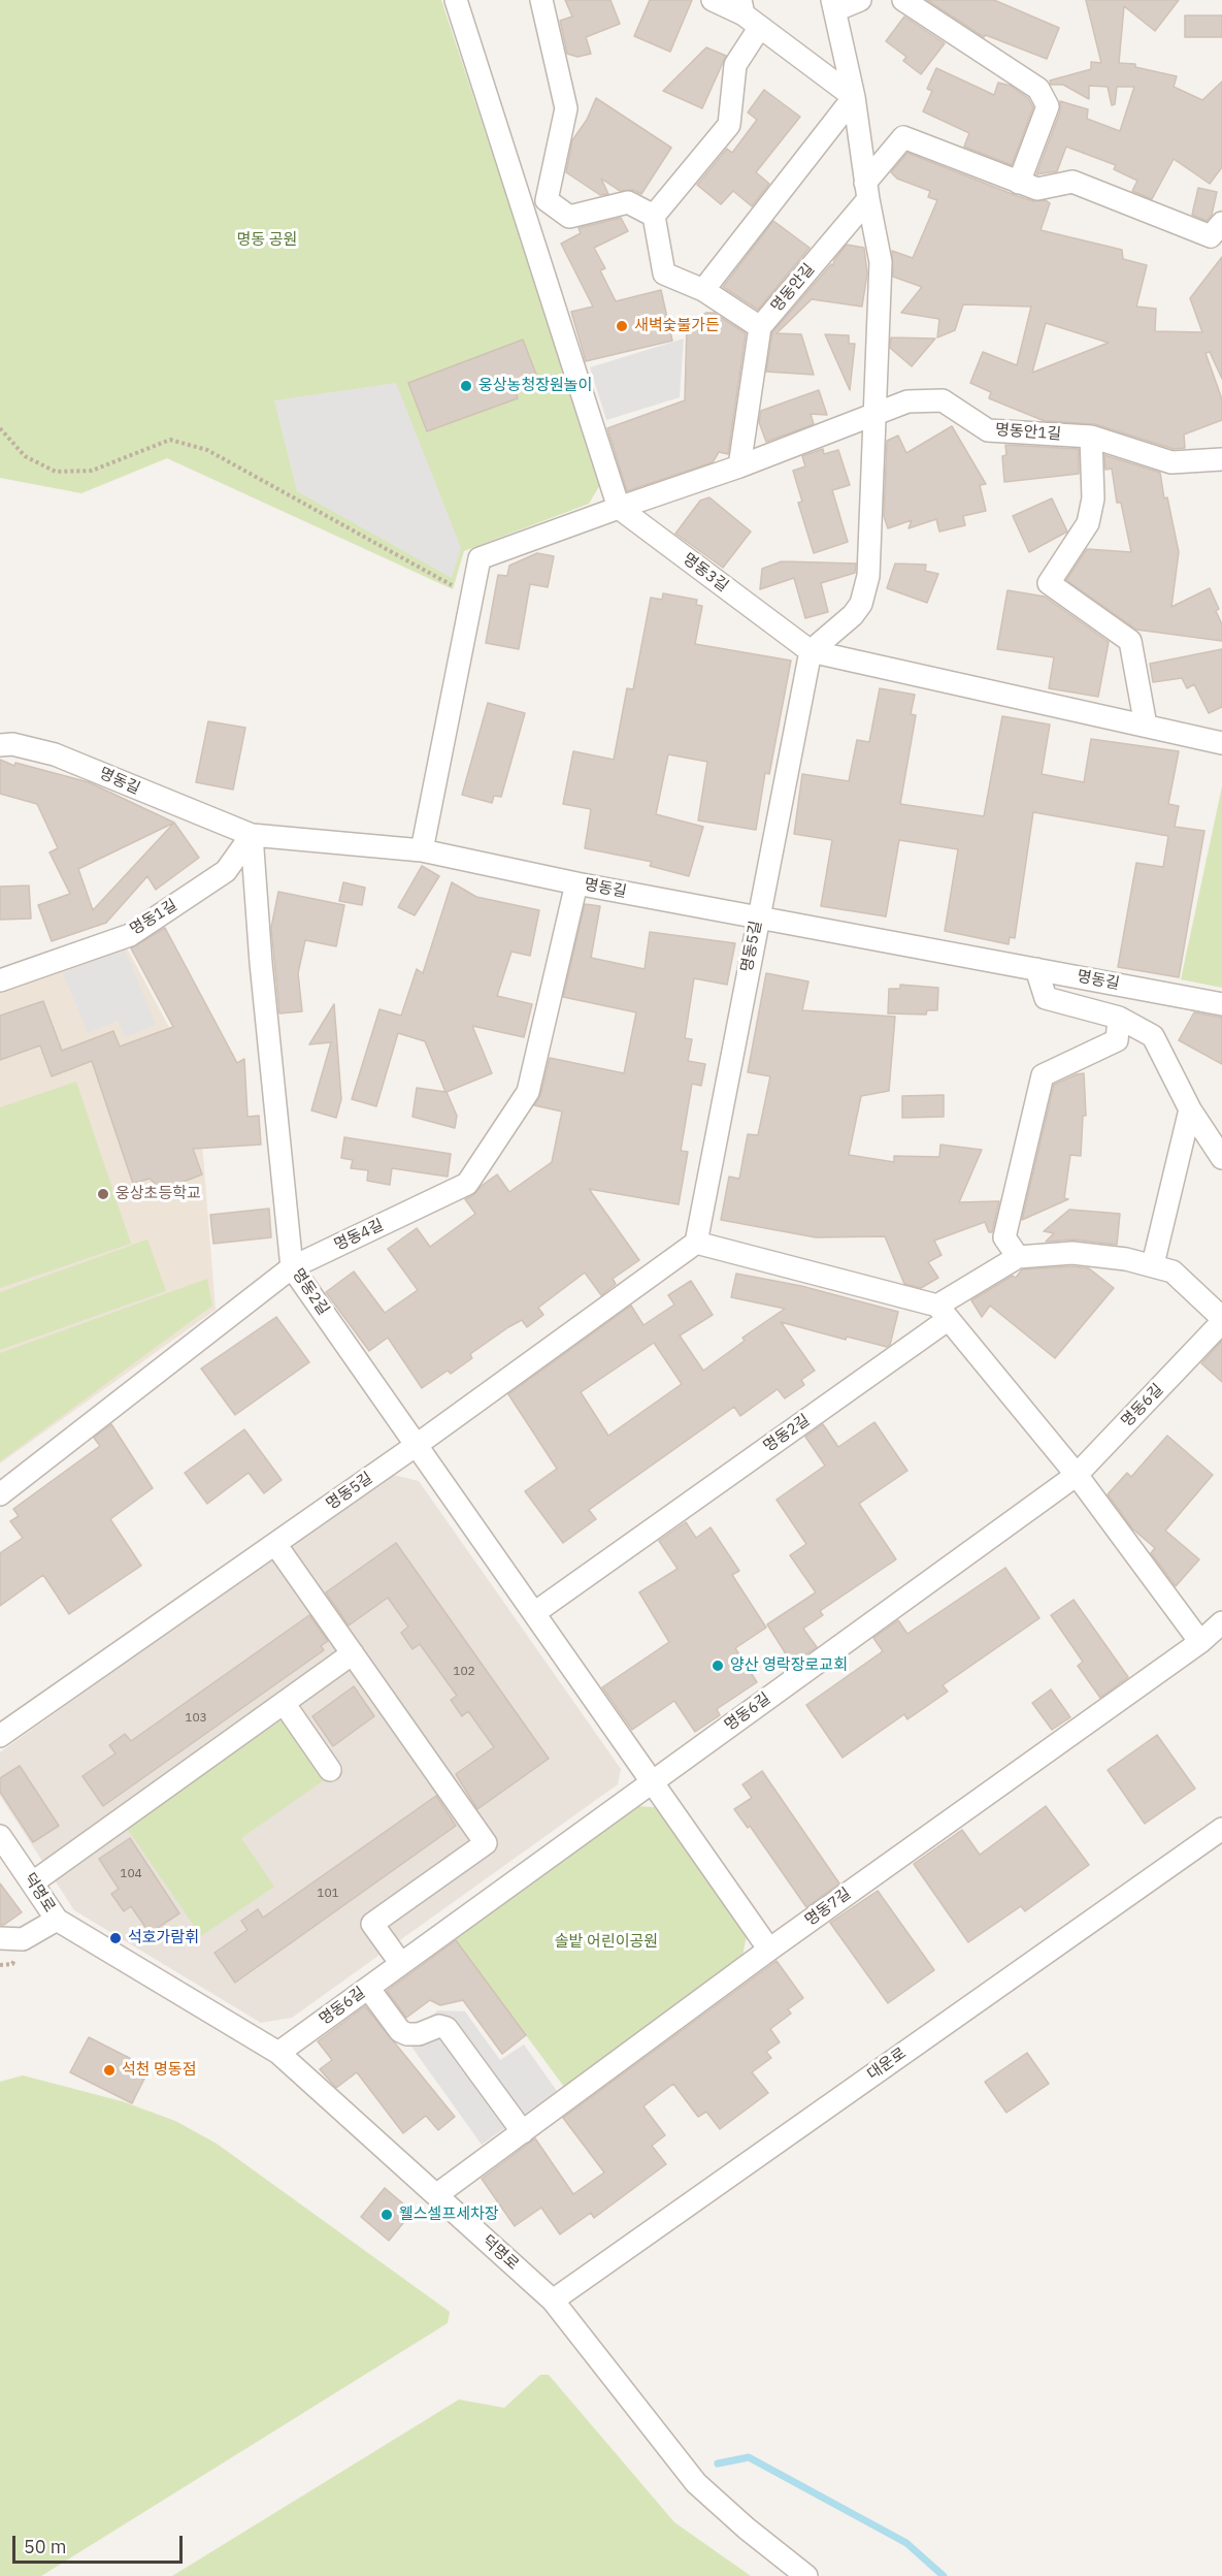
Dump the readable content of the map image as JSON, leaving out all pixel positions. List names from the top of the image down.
{
  "streets": {
    "street": [
      "명동안길",
      "명동안1길",
      "명동3길",
      "명동길",
      "명동1길",
      "명동5길",
      "명동4길",
      "명동2길",
      "명동6길",
      "덕명로",
      "명동7길",
      "대운로"
    ]
  },
  "crossings": [
    ["명동안길", "명동안1길"],
    ["명동3길", "명동5길"],
    ["명동길", "명동1길"],
    ["명동길", "명동5길"],
    ["명동길", "명동4길"],
    ["명동길", "명동2길"],
    ["명동1길", "명동2길"],
    ["명동5길", "명동2길"],
    ["명동4길", "명동2길"],
    ["명동2길", "명동6길"],
    ["명동2길", "명동7길"],
    ["명동6길", "덕명로"],
    ["덕명로", "명동7길"],
    ["덕명로", "대운로"]
  ],
  "parks": ["명동 공원", "솔밭 어린이공원"],
  "places": [
    "새벽숯불가든",
    "웅상농청장원놀이",
    "웅상초등학교",
    "양산 영락장로교회",
    "석호가람휘",
    "석천 명동점",
    "웰스셀프세차장"
  ],
  "house_numbers": [
    "102",
    "103",
    "104",
    "101"
  ],
  "scale_bar": "50 m"
}
